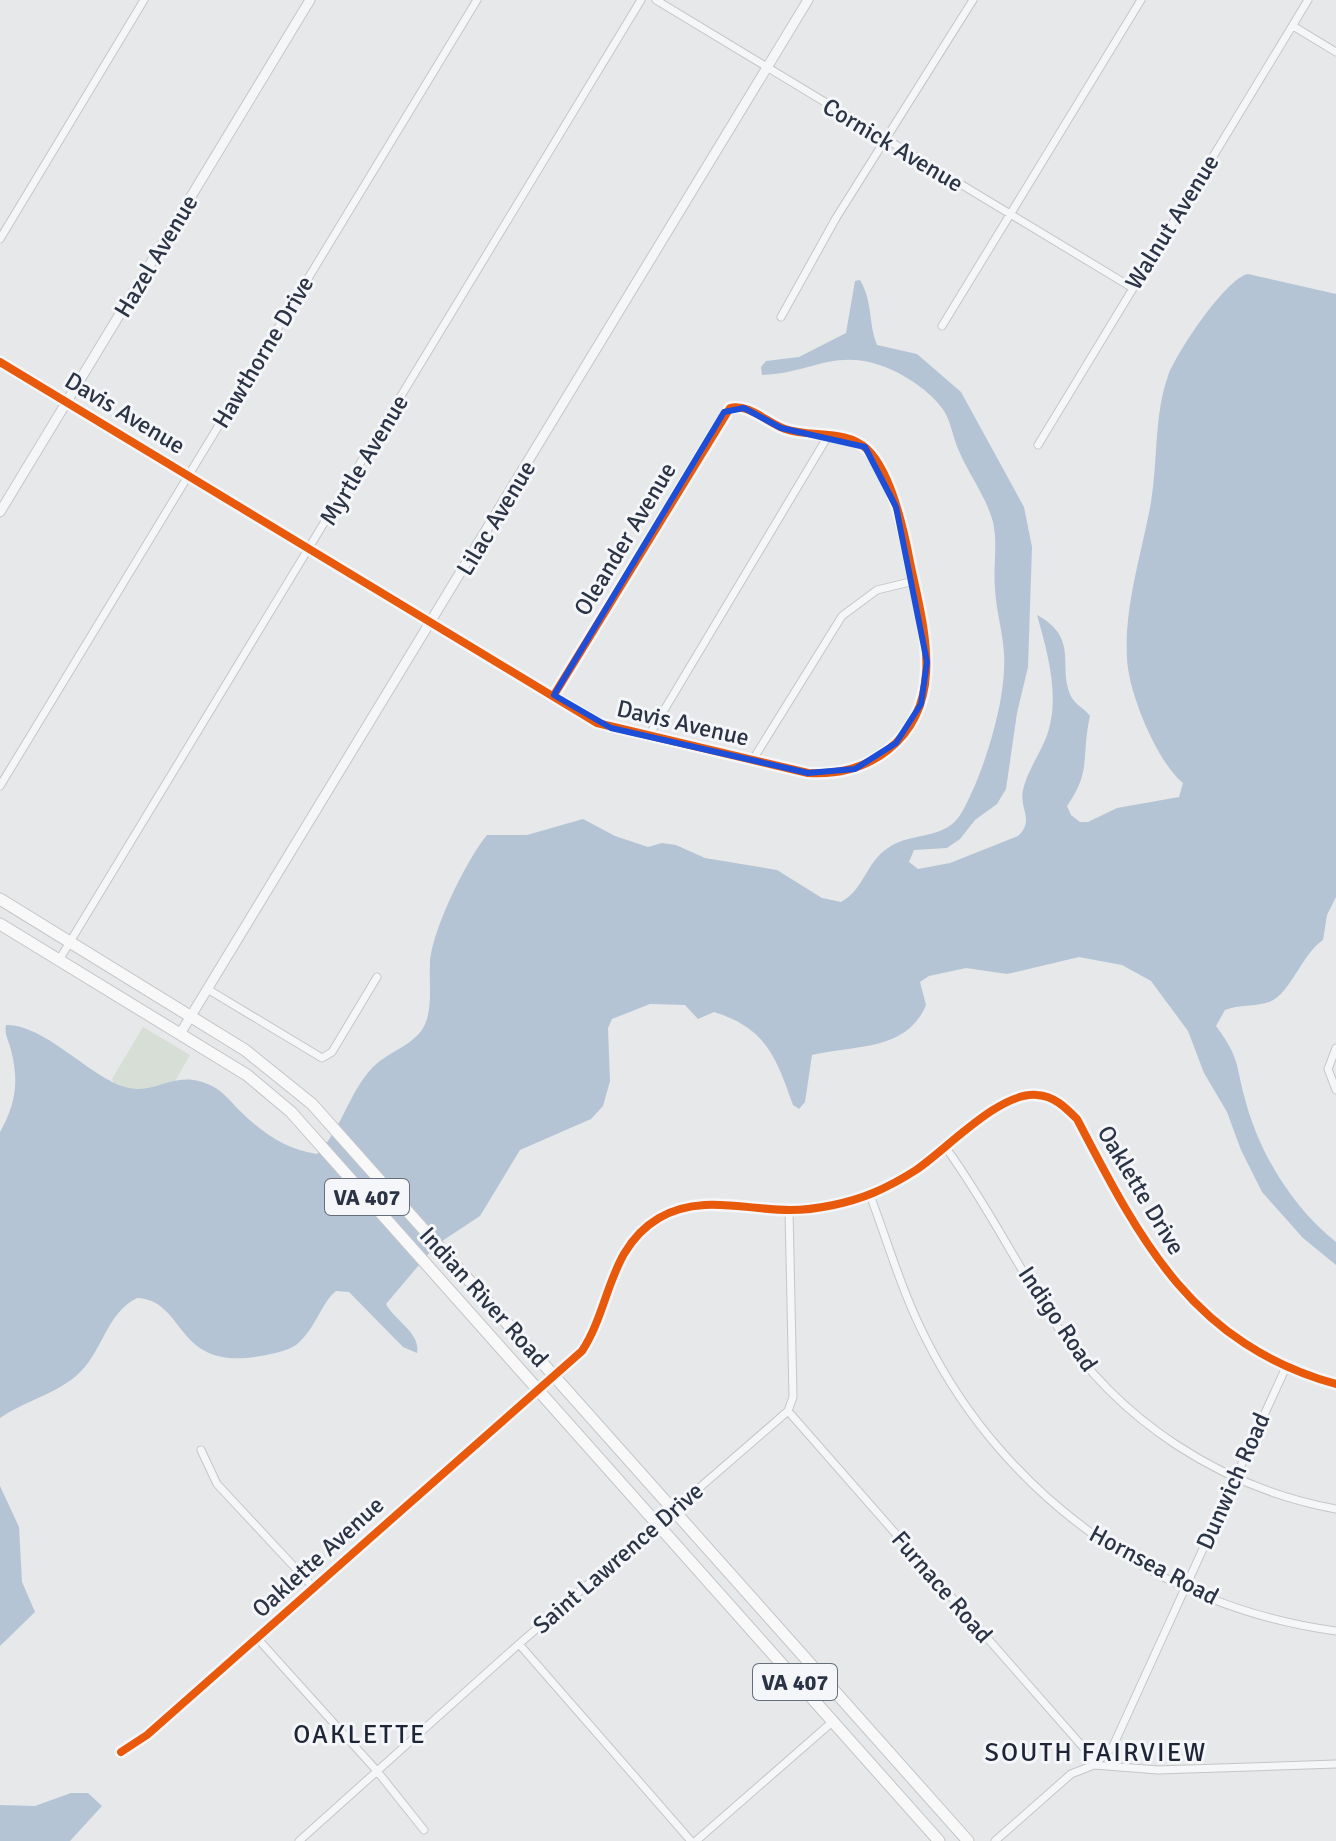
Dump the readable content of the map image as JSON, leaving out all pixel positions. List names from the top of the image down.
{
  "streets": {
    "main road": ["VA 407", "Indian River Road"],
    "street": [
      "Cornick Avenue",
      "Walnut Avenue",
      "Hazel Avenue",
      "Hawthorne Drive",
      "Davis Avenue",
      "Myrtle Avenue",
      "Lilac Avenue",
      "Oleander Avenue",
      "Oaklette Drive",
      "Indigo Road",
      "Dunwich Road",
      "Oaklette Avenue",
      "Saint Lawrence Drive",
      "Hornsea Road",
      "Furnace Road"
    ]
  },
  "crossings": [
    ["Cornick Avenue", "Walnut Avenue"],
    ["Cornick Avenue", "Lilac Avenue"],
    ["Hazel Avenue", "Davis Avenue"],
    ["Hawthorne Drive", "Davis Avenue"],
    ["Davis Avenue", "Myrtle Avenue"],
    ["Davis Avenue", "Lilac Avenue"],
    ["Davis Avenue", "Oleander Avenue"],
    ["Myrtle Avenue", "Indian River Road"],
    ["Lilac Avenue", "Indian River Road"],
    ["Oaklette Drive", "Indian River Road"],
    ["Oaklette Drive", "Indigo Road"],
    ["Oaklette Drive", "Dunwich Road"],
    ["Oaklette Drive", "Oaklette Avenue"],
    ["Oaklette Drive", "Hornsea Road"],
    ["Indian River Road", "Oaklette Avenue"],
    ["Indian River Road", "Saint Lawrence Drive"],
    ["Indigo Road", "Dunwich Road"],
    ["Dunwich Road", "Hornsea Road"],
    ["Dunwich Road", "Furnace Road"],
    ["Saint Lawrence Drive", "Furnace Road"]
  ],
  "districts": ["OAKLETTE", "SOUTH FAIRVIEW"]
}
